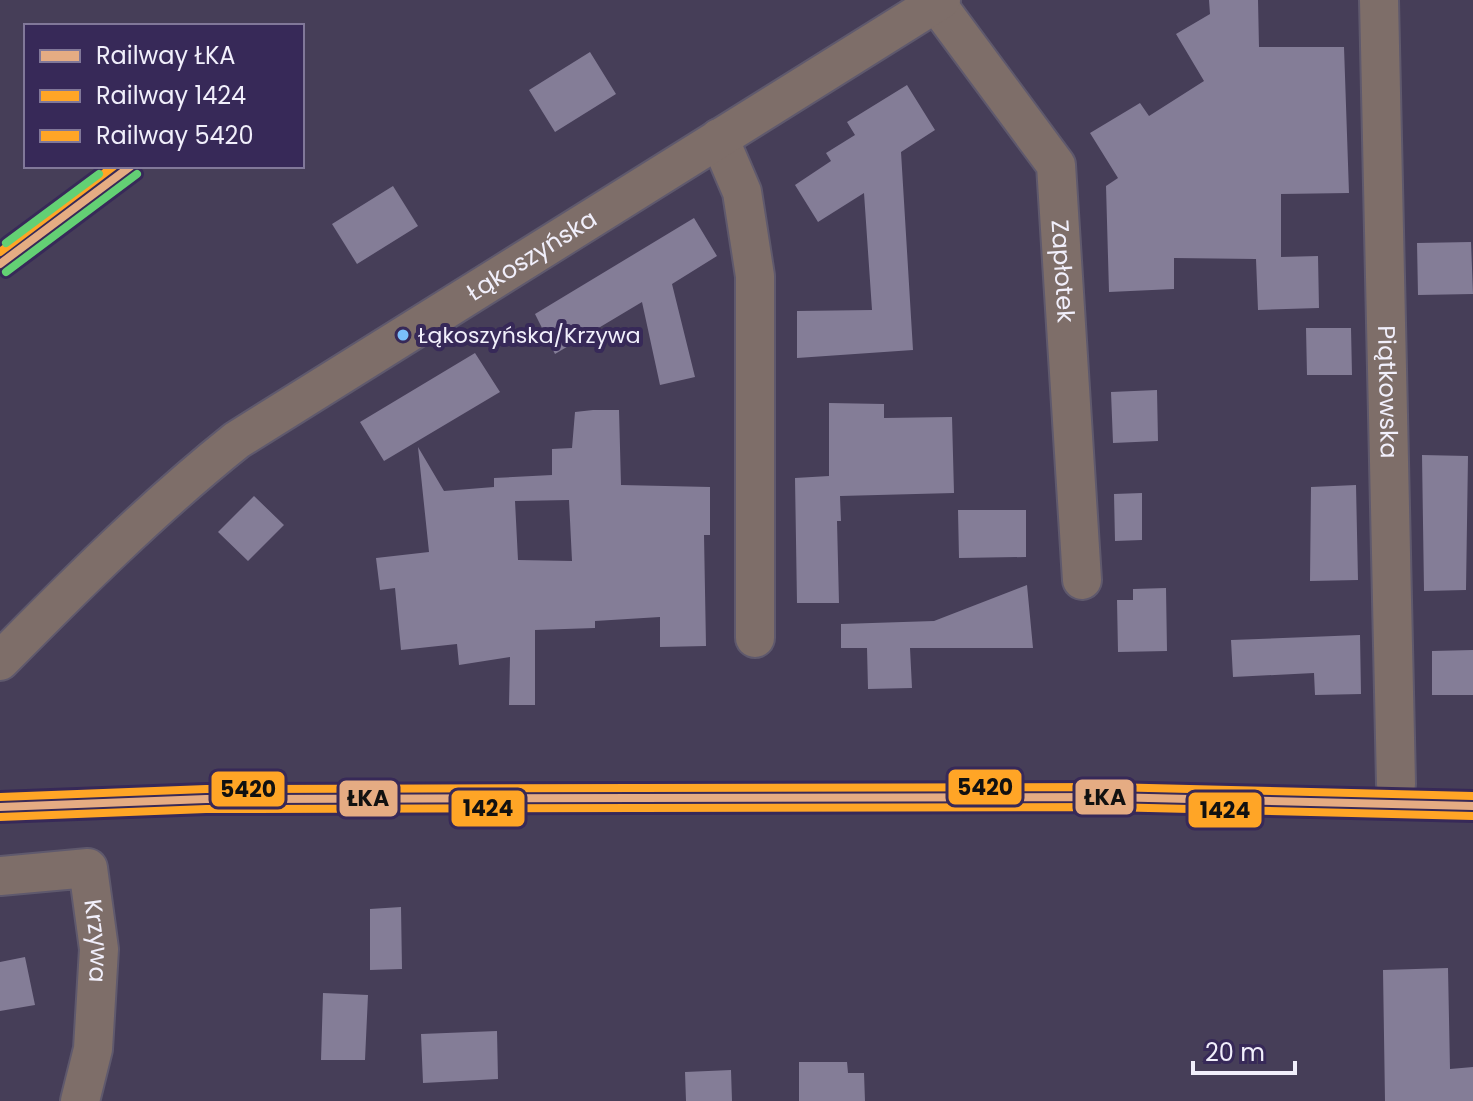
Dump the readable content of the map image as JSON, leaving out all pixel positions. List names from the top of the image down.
{
  "streets": {
    "street": [
      "Łąkoszyńska",
      "Zapłotek",
      "Piątkowska",
      "Krzywa"
    ]
  },
  "crossings": [
    ["Łąkoszyńska", "Zapłotek"]
  ],
  "places": ["Łąkoszyńska/Krzywa"],
  "lines": ["rail line ŁKA", "rail line 5420", "rail line 1424"],
  "legend": ["Railway ŁKA", "Railway 1424", "Railway 5420"],
  "scale_bar": "20 m"
}
